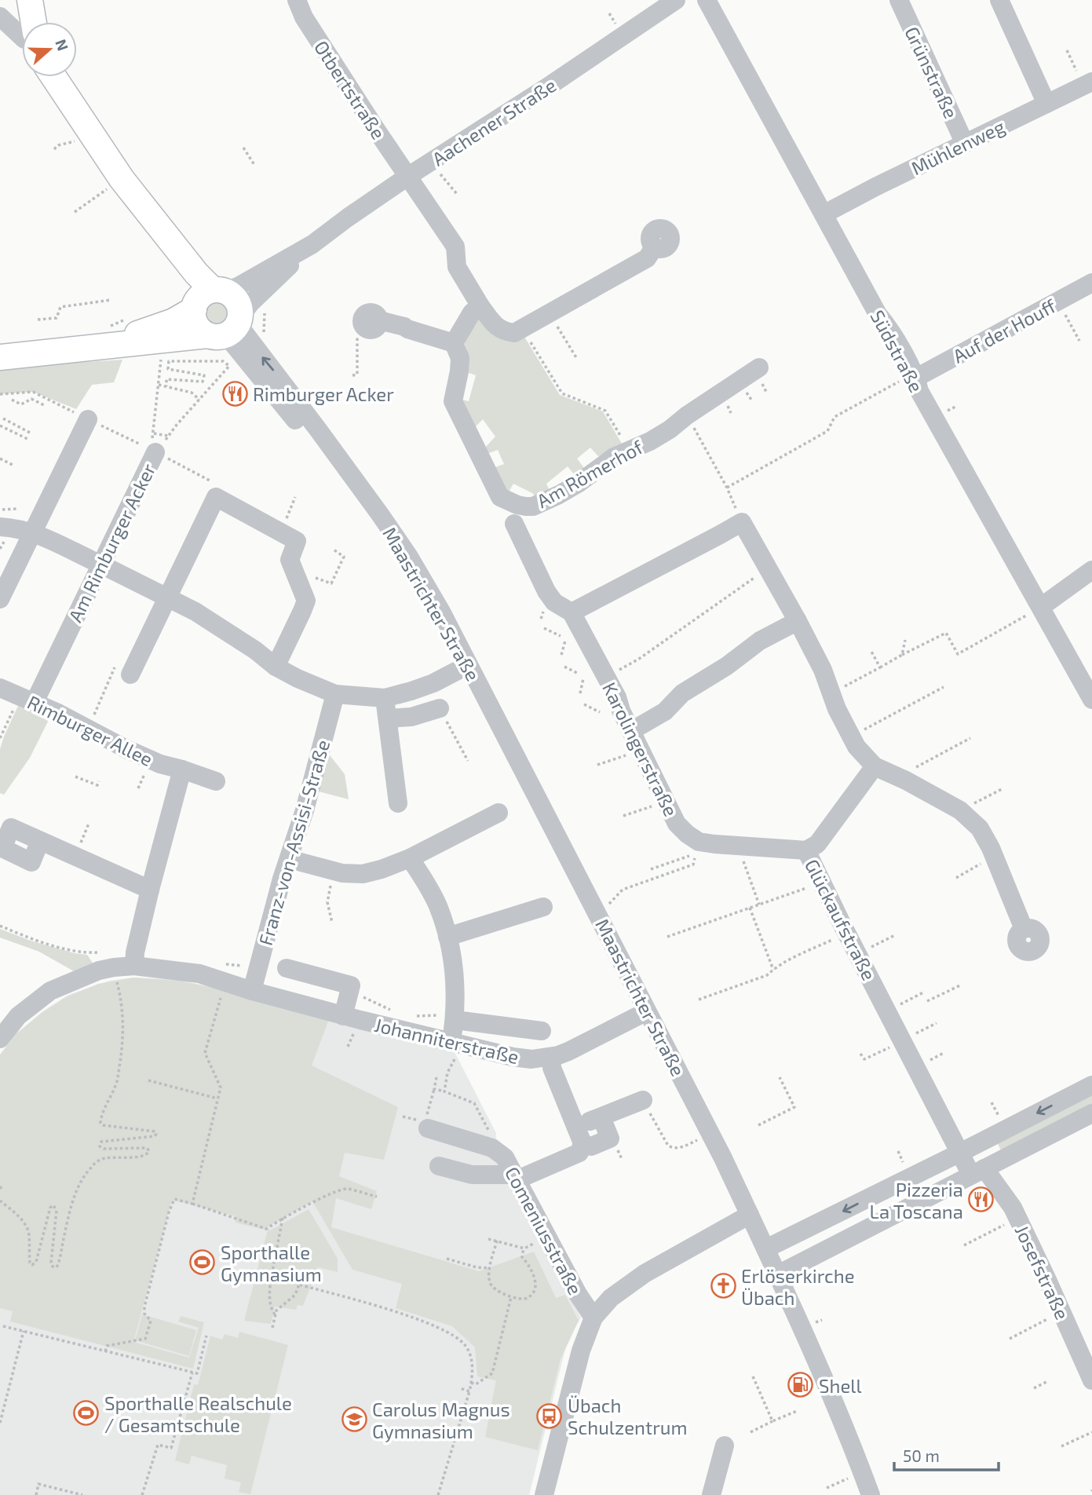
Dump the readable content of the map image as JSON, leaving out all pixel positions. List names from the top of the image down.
{
  "streets": {
    "street": [
      "Grünstraße",
      "Otbertstraße",
      "Aachener Straße",
      "Mühlenweg",
      "Auf der Houff",
      "Südstraße",
      "Am Römerhof",
      "Am Rimburger Acker",
      "Maastrichter Straße",
      "Rimburger Allee",
      "Karolingerstraße",
      "Franz-von-Assisi-Straße",
      "Glückaufstraße",
      "Johanniterstraße",
      "Comeniusstraße",
      "Josefstraße"
    ]
  },
  "crossings": [
    ["Grünstraße", "Mühlenweg"],
    ["Otbertstraße", "Aachener Straße"],
    ["Aachener Straße", "Maastrichter Straße"],
    ["Mühlenweg", "Südstraße"],
    ["Auf der Houff", "Südstraße"],
    ["Am Rimburger Acker", "Rimburger Allee"],
    ["Maastrichter Straße", "Johanniterstraße"],
    ["Maastrichter Straße", "Comeniusstraße"],
    ["Karolingerstraße", "Glückaufstraße"],
    ["Franz-von-Assisi-Straße", "Johanniterstraße"],
    ["Glückaufstraße", "Josefstraße"]
  ],
  "places": {
    "restaurant": ["Rimburger Acker", "Pizzeria La Toscana"],
    "sports": ["Sporthalle Gymnasium", "Sporthalle Realschule / Gesamtschule"],
    "church": ["Erlöserkirche Übach"],
    "fuel station": ["Shell"],
    "bus stop": ["Übach Schulzentrum"],
    "school or university": ["Carolus Magnus Gymnasium"]
  },
  "scale_bar": "50 m",
  "north": "right"
}
